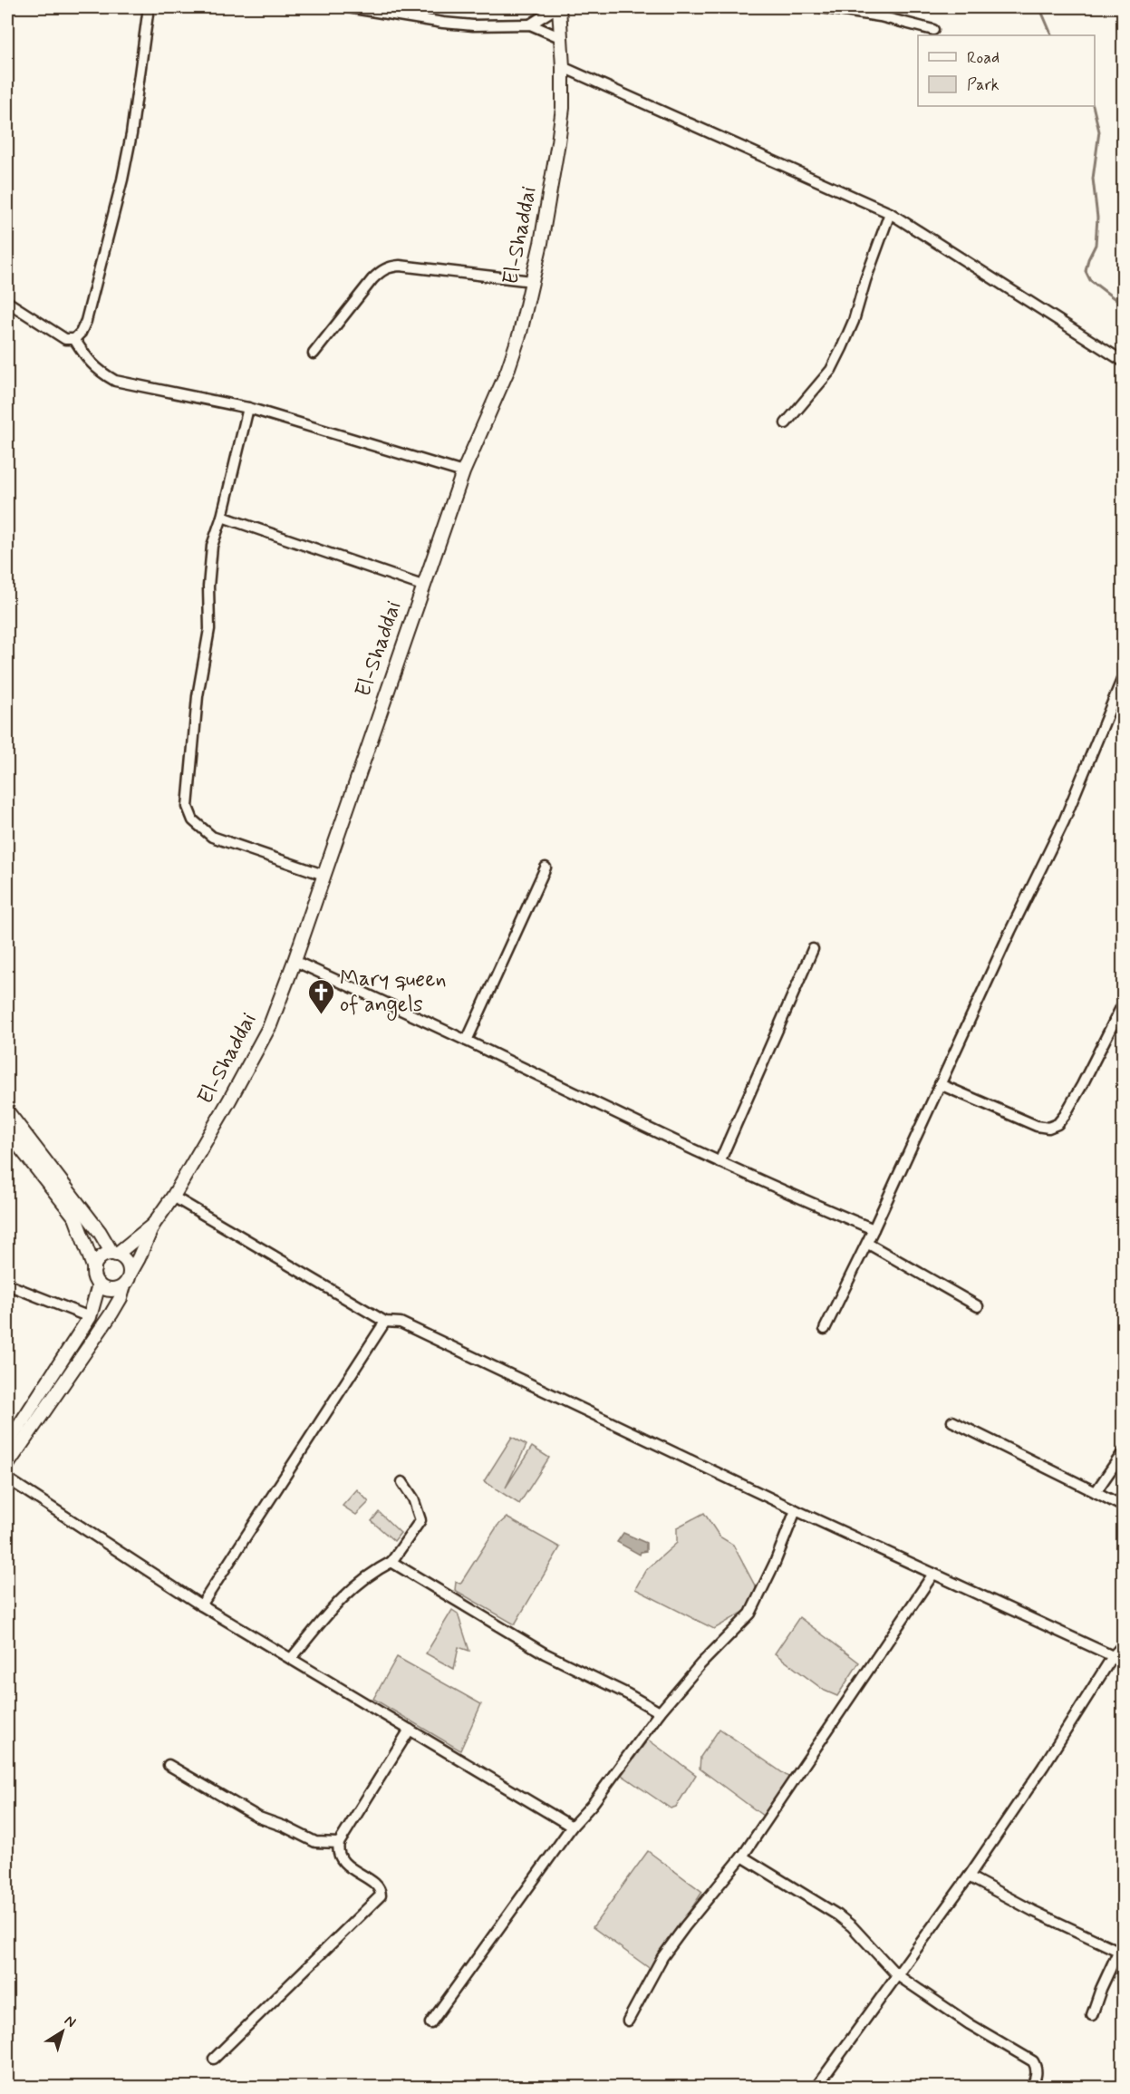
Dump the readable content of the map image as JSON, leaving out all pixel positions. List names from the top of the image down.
{
  "streets": {
    "street": ["El-Shaddai"]
  },
  "places": {
    "church": ["Mary queen of angels"]
  },
  "legend": ["Road", "Park"],
  "north": "top right"
}
